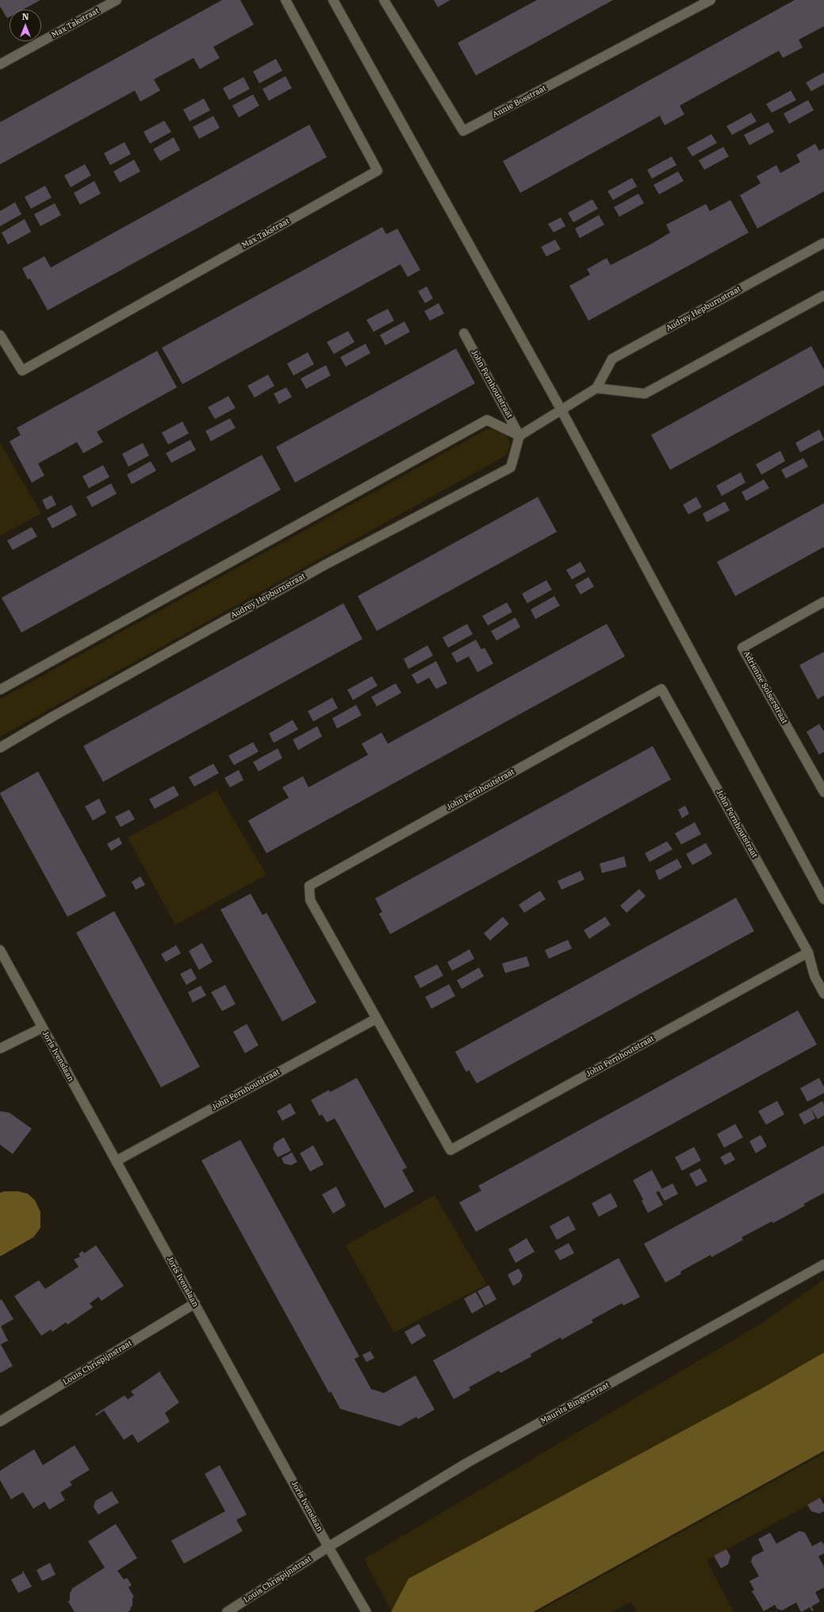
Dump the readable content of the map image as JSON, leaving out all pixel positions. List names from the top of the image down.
{
  "streets": {
    "street": [
      "Max Takstraat",
      "Annie Bosstraat",
      "Audrey Hepburnstraat",
      "John Fernhoutstraat",
      "Adrienne Solserstraat",
      "Joris Ivenslaan",
      "Louis Chrispijnstraat",
      "Maurits Bingerstraat"
    ]
  },
  "crossings": [
    ["Audrey Hepburnstraat", "John Fernhoutstraat"],
    ["John Fernhoutstraat", "Joris Ivenslaan"],
    ["Joris Ivenslaan", "Louis Chrispijnstraat"],
    ["Joris Ivenslaan", "Maurits Bingerstraat"],
    ["Louis Chrispijnstraat", "Maurits Bingerstraat"]
  ],
  "north": "top"
}
